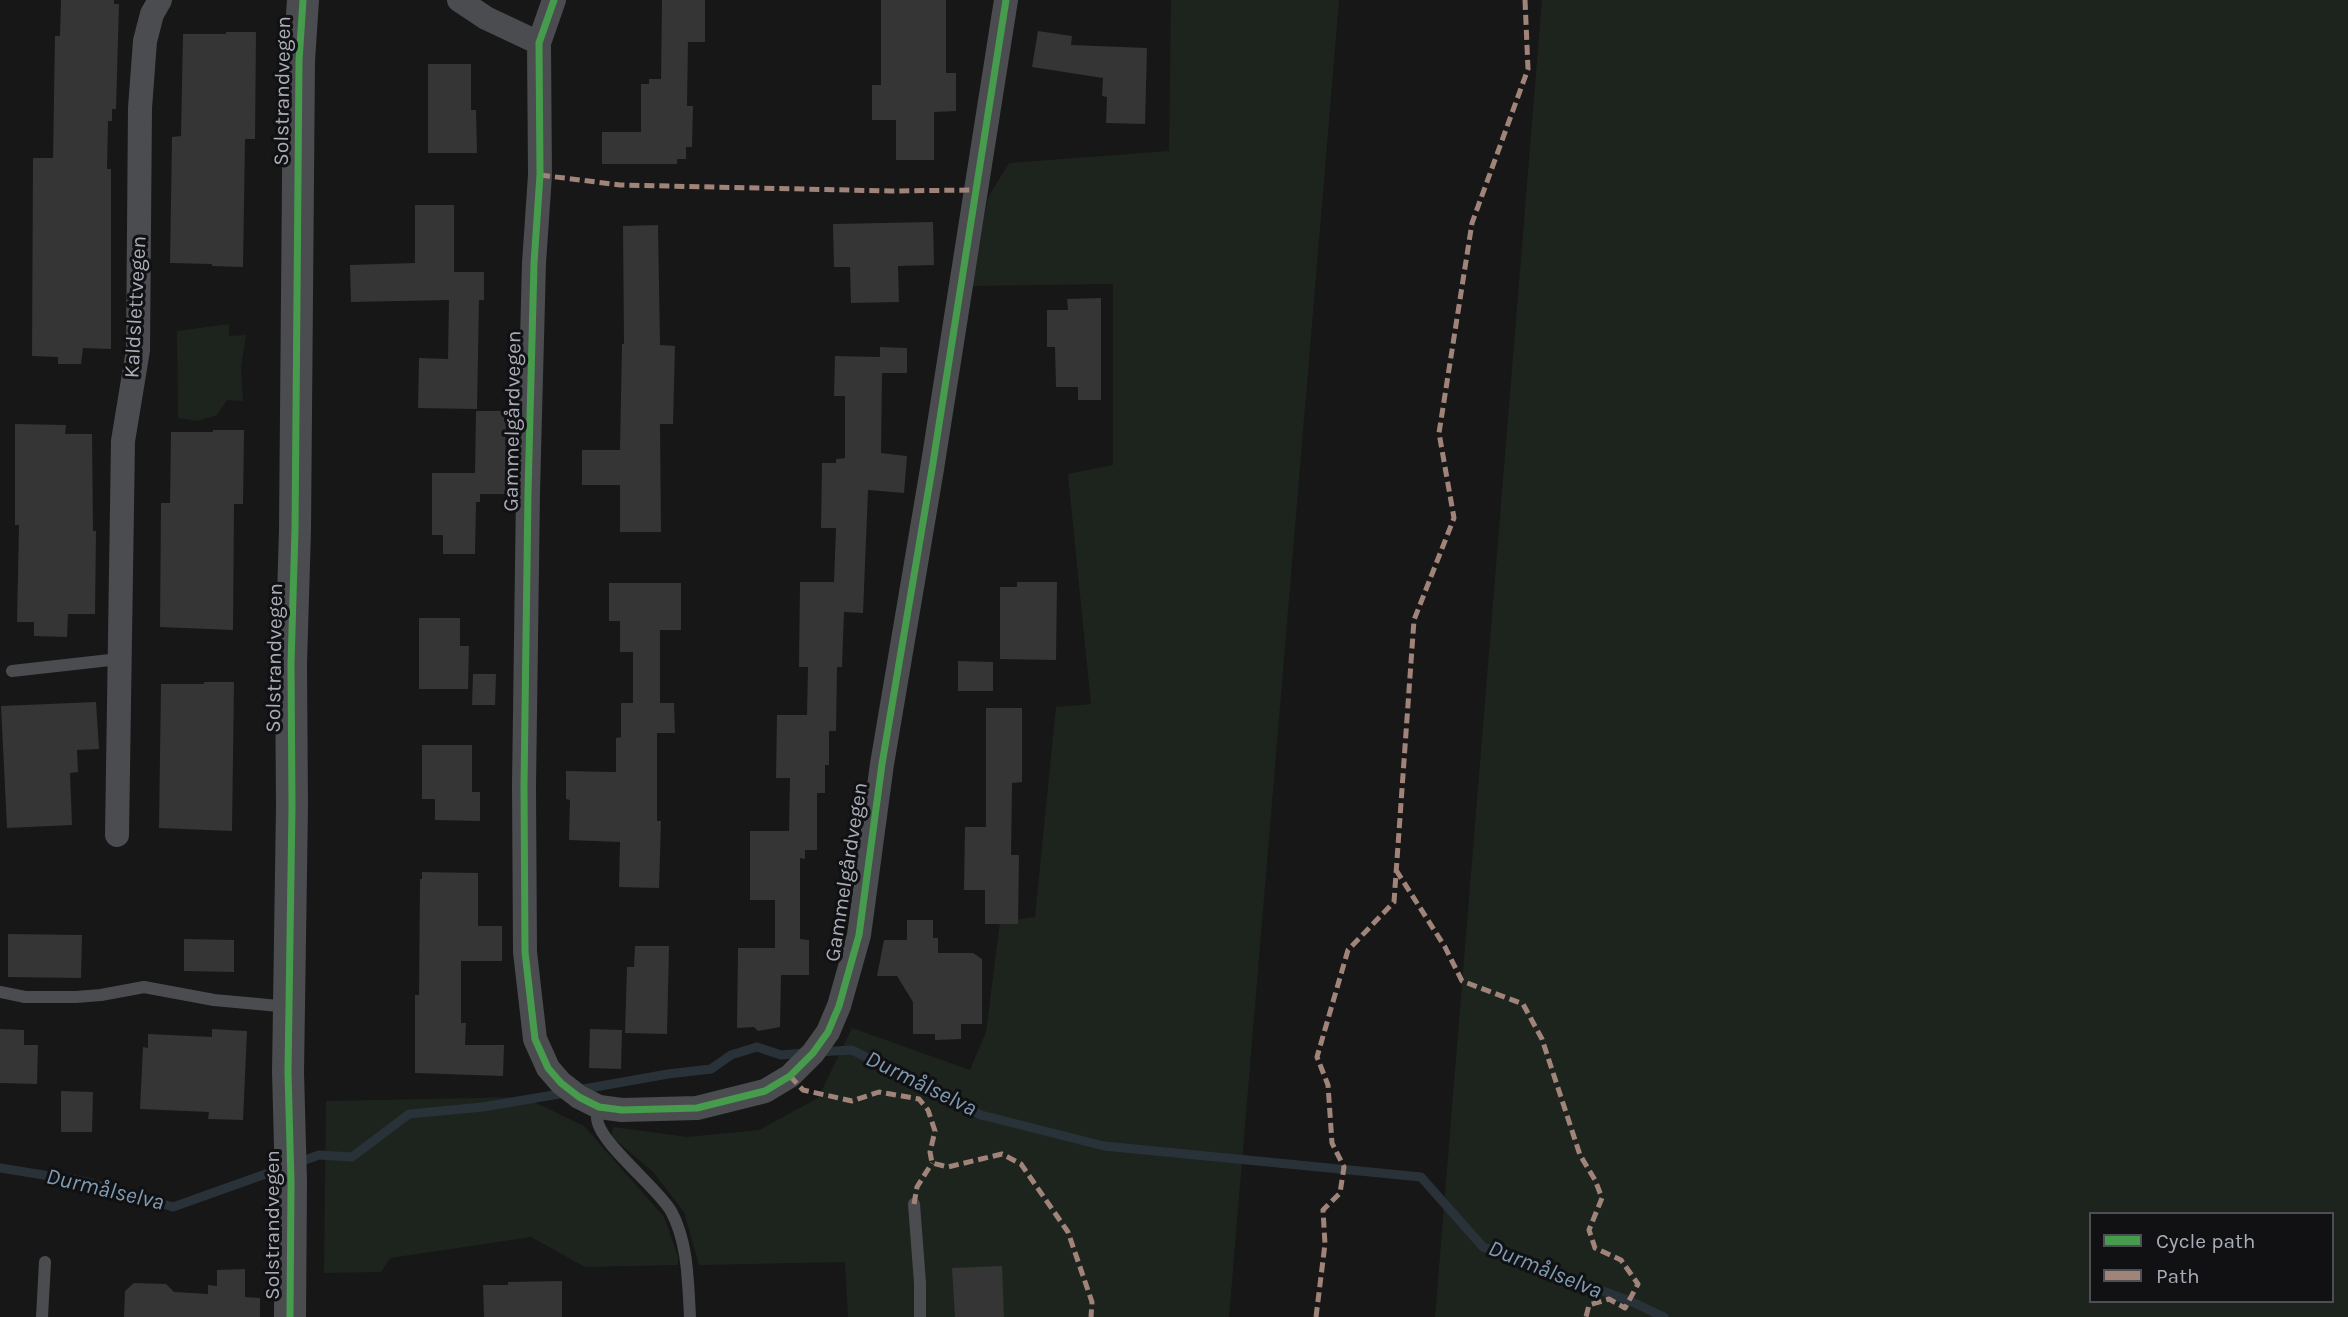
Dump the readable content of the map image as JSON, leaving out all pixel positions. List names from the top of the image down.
{
  "streets": {
    "street": ["Solstrandvegen", "Kaldslettvegen", "Gammelgårdvegen"]
  },
  "water": ["Durmålselva"],
  "legend": ["Cycle path", "Path"]
}
